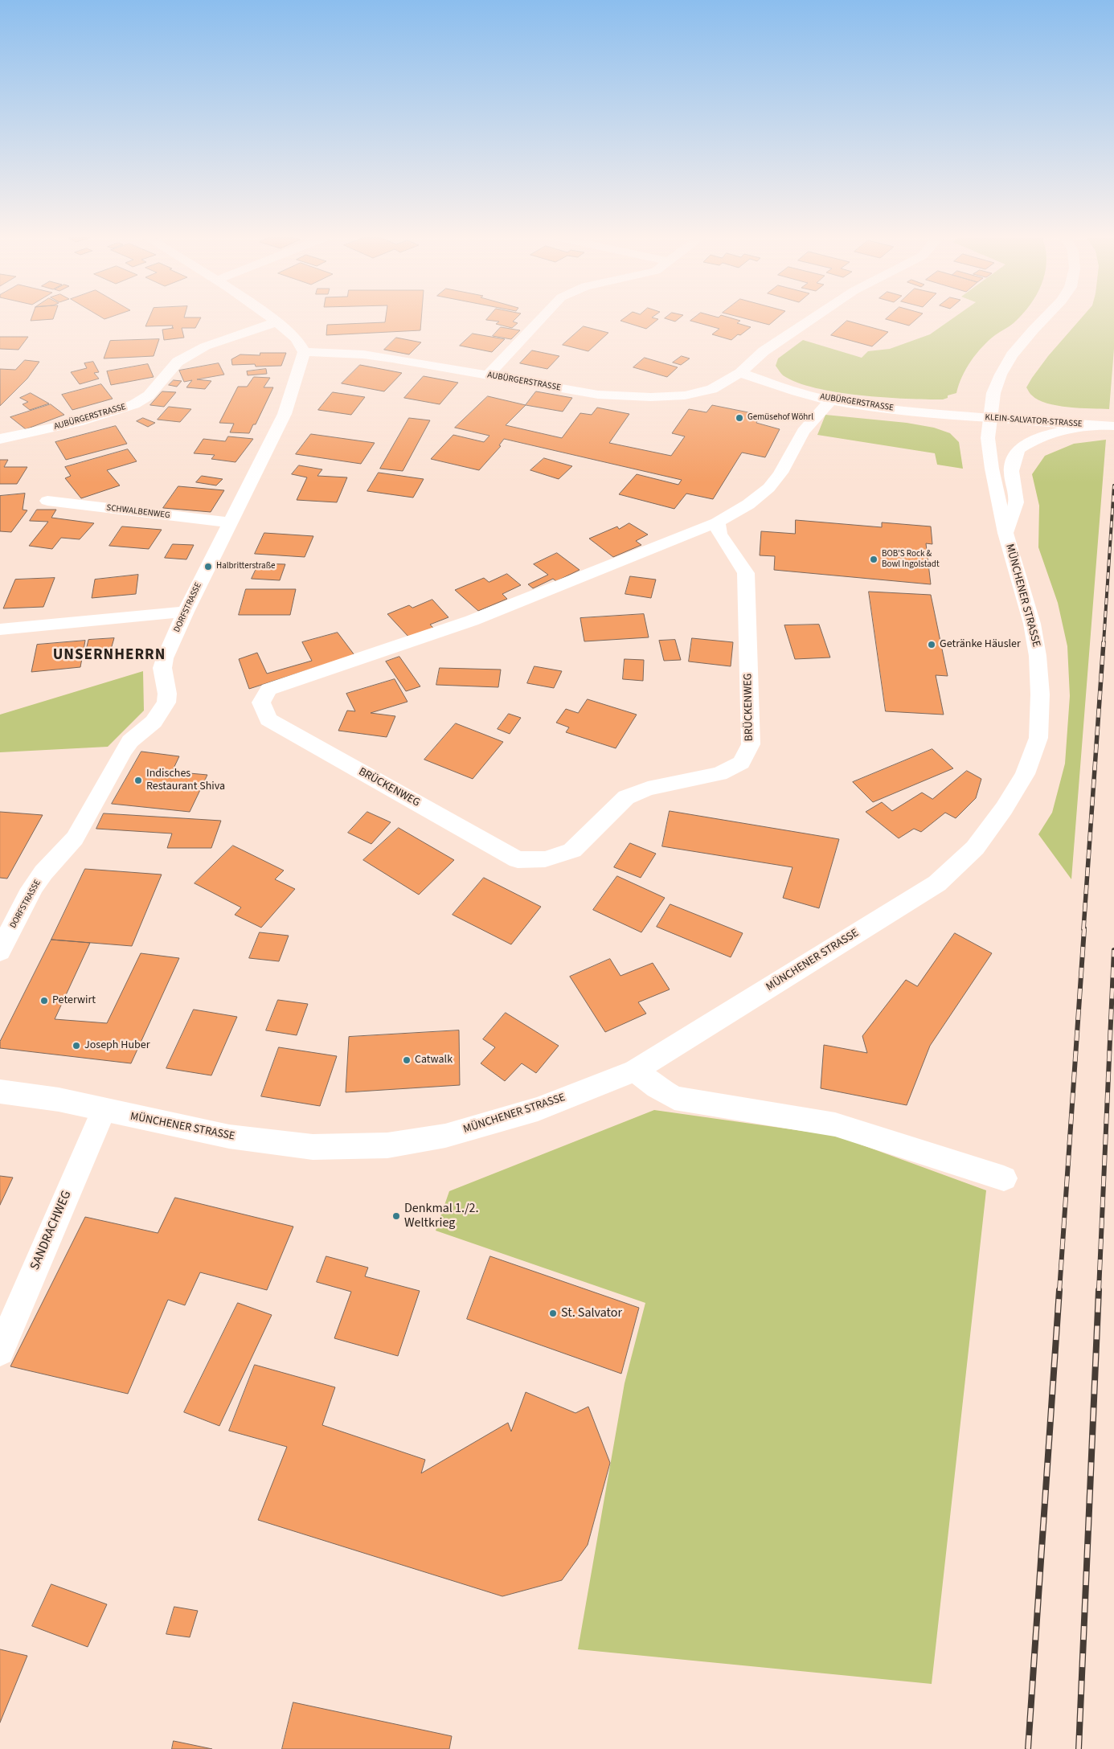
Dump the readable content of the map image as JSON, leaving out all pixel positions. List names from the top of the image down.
{
  "streets": {
    "street": [
      "AUBÜRGERSTRASSE",
      "KLEIN-SALVATOR-STRASSE",
      "SCHWALBENWEG",
      "MÜNCHENER STRASSE",
      "DORFSTRASSE",
      "BRÜCKENWEG",
      "SANDRACHWEG"
    ]
  },
  "crossings": [
    ["AUBÜRGERSTRASSE", "KLEIN-SALVATOR-STRASSE"],
    ["AUBÜRGERSTRASSE", "DORFSTRASSE"],
    ["AUBÜRGERSTRASSE", "BRÜCKENWEG"],
    ["KLEIN-SALVATOR-STRASSE", "MÜNCHENER STRASSE"],
    ["SCHWALBENWEG", "DORFSTRASSE"],
    ["MÜNCHENER STRASSE", "SANDRACHWEG"]
  ],
  "districts": ["UNSERNHERRN"],
  "places": [
    "Gemüsehof Wöhrl",
    "BOB’S Rock & Bowl Ingolstadt",
    "Halbritterstraße",
    "Getränke Häusler",
    "Indisches Restaurant Shiva",
    "Peterwirt",
    "Joseph Huber",
    "Catwalk",
    "Denkmal 1./2. Weltkrieg",
    "St. Salvator"
  ]
}
